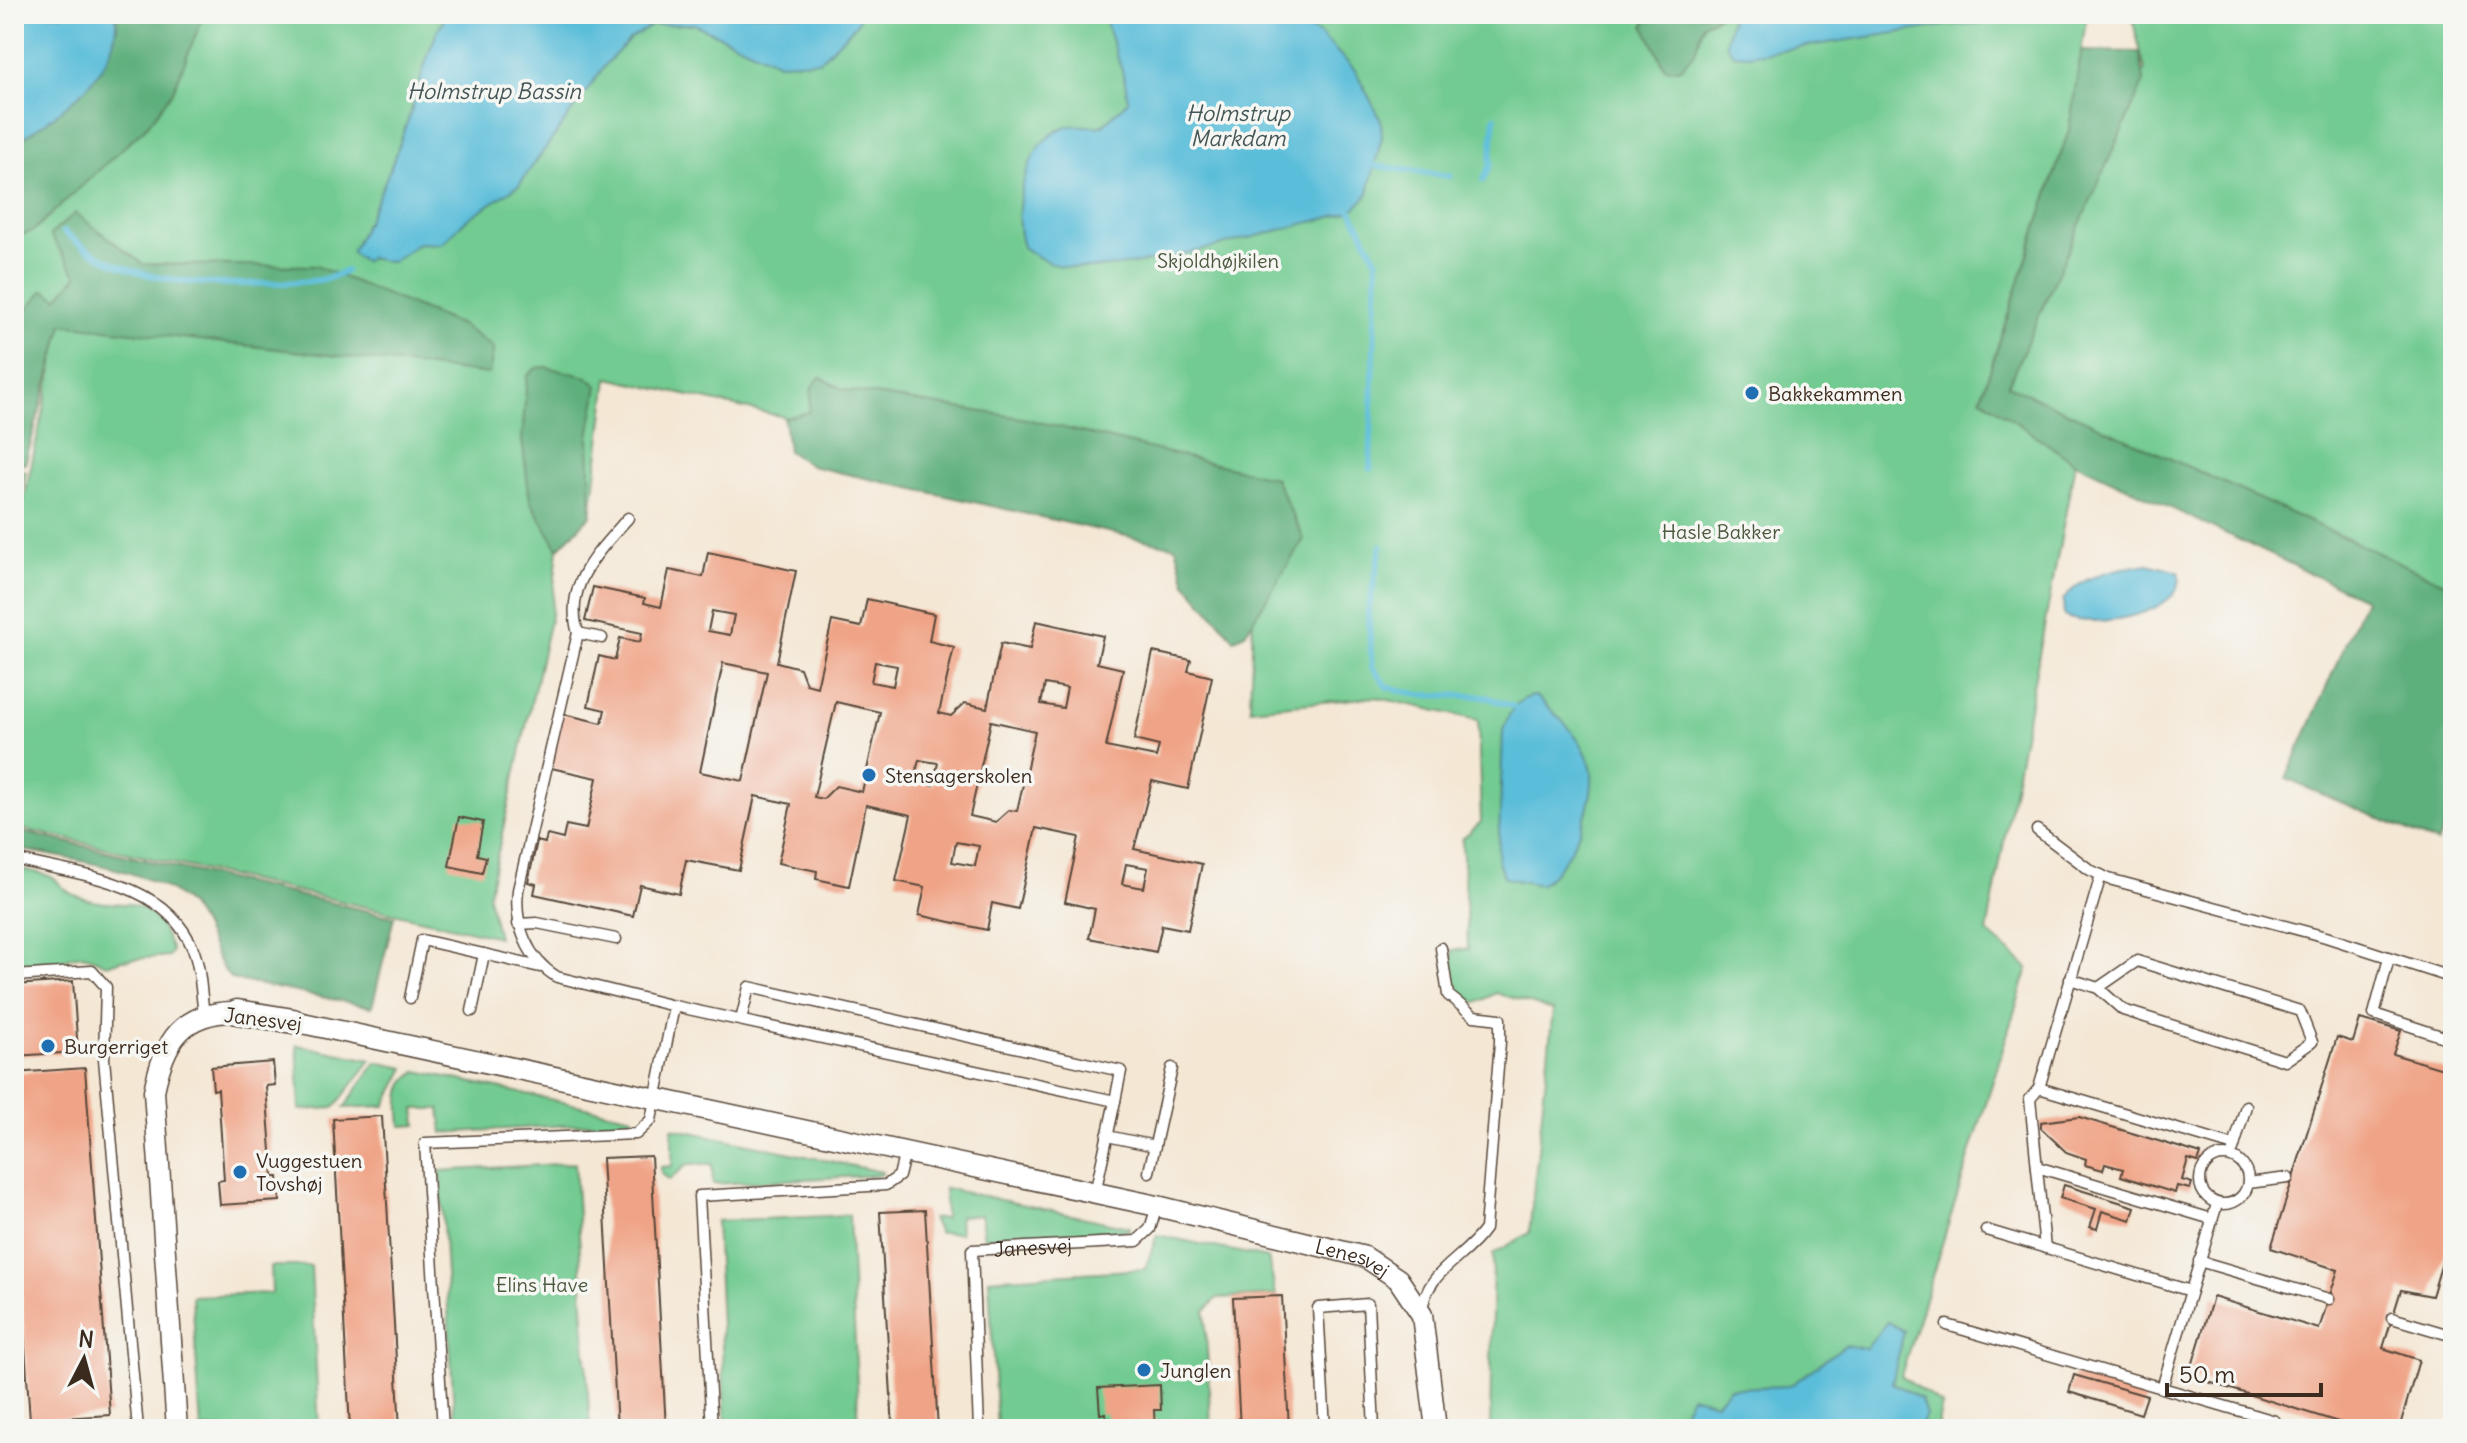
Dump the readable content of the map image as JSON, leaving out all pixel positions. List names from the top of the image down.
{
  "streets": {
    "street": ["Janesvej", "Lenesvej"]
  },
  "crossings": [
    ["Janesvej", "Lenesvej"]
  ],
  "water": ["Holmstrup Bassin", "Holmstrup Markdam"],
  "parks": ["Skjoldhøjkilen", "Hasle Bakker", "Elins Have"],
  "places": [
    "Bakkekammen",
    "Stensagerskolen",
    "Burgerriget",
    "Vuggestuen Tovshøj",
    "Junglen"
  ],
  "scale_bar": "50 m",
  "north": "top"
}
